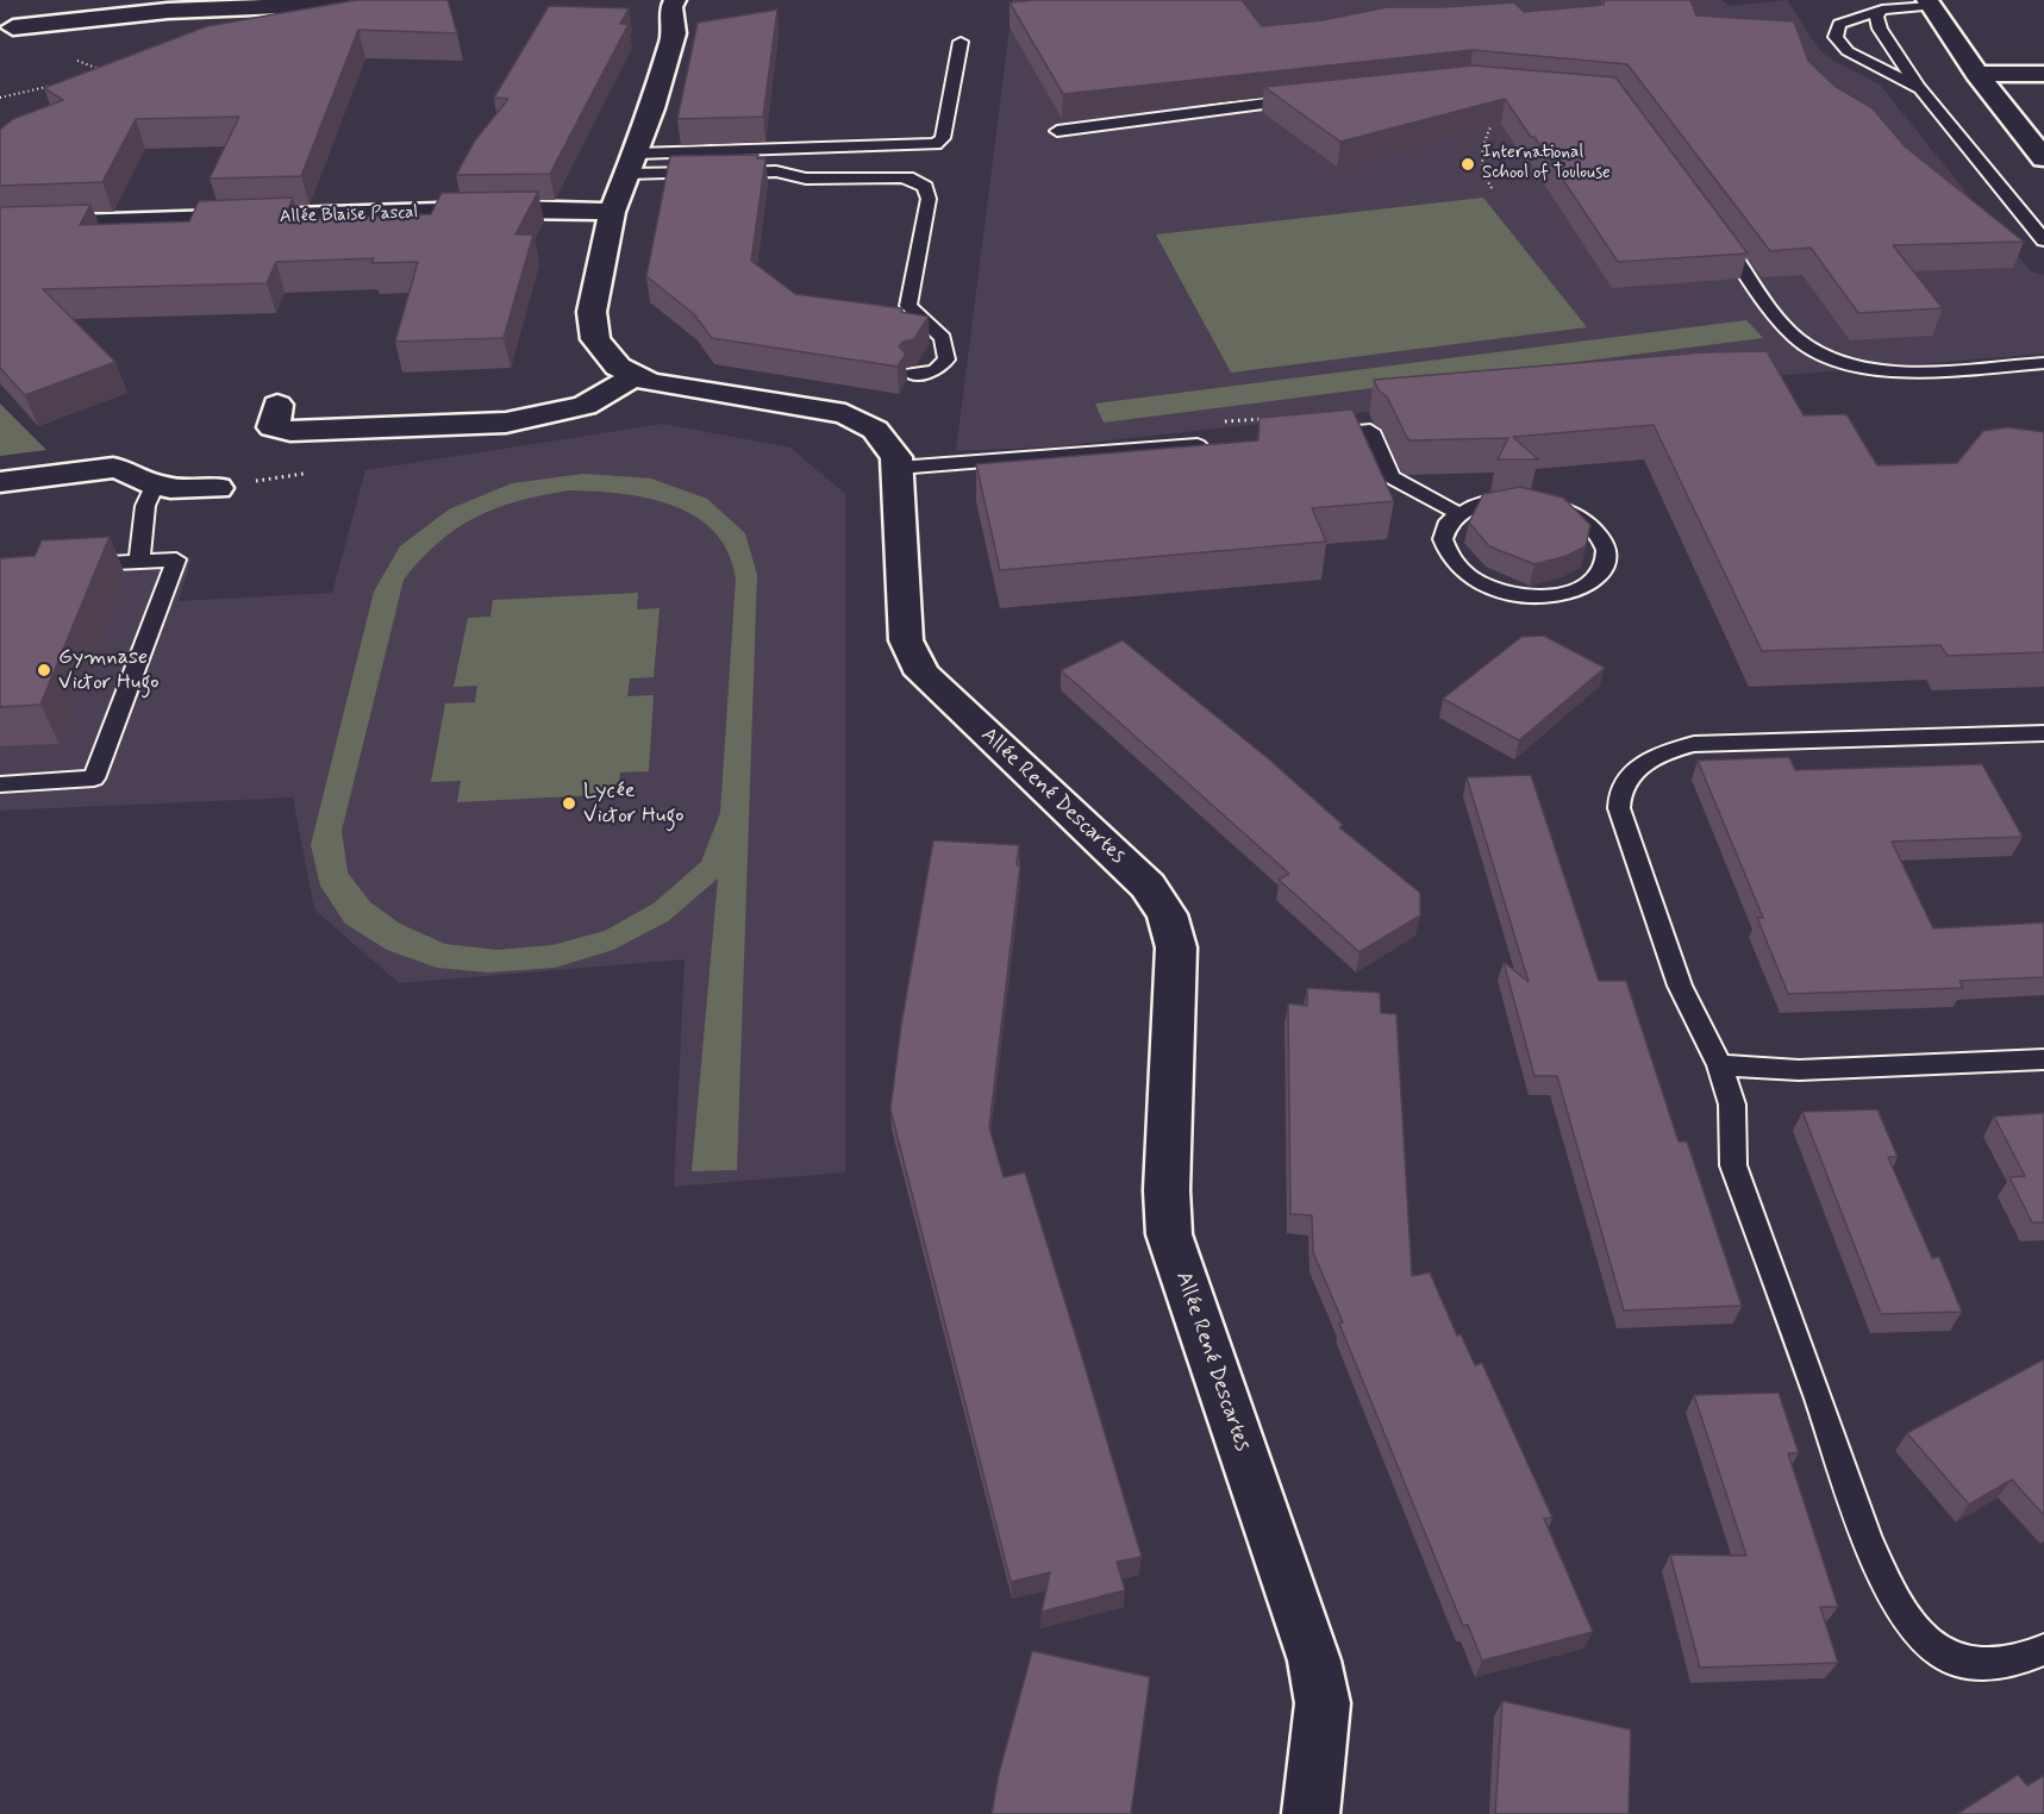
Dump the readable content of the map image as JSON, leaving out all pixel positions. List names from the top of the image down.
{
  "streets": {
    "street": ["Allée Blaise Pascal", "Allée René Descartes"]
  },
  "crossings": [
    ["Allée Blaise Pascal", "Allée René Descartes"]
  ],
  "places": ["International School of Toulouse", "Gymnase Victor Hugo", "Lycée Victor Hugo"]
}
